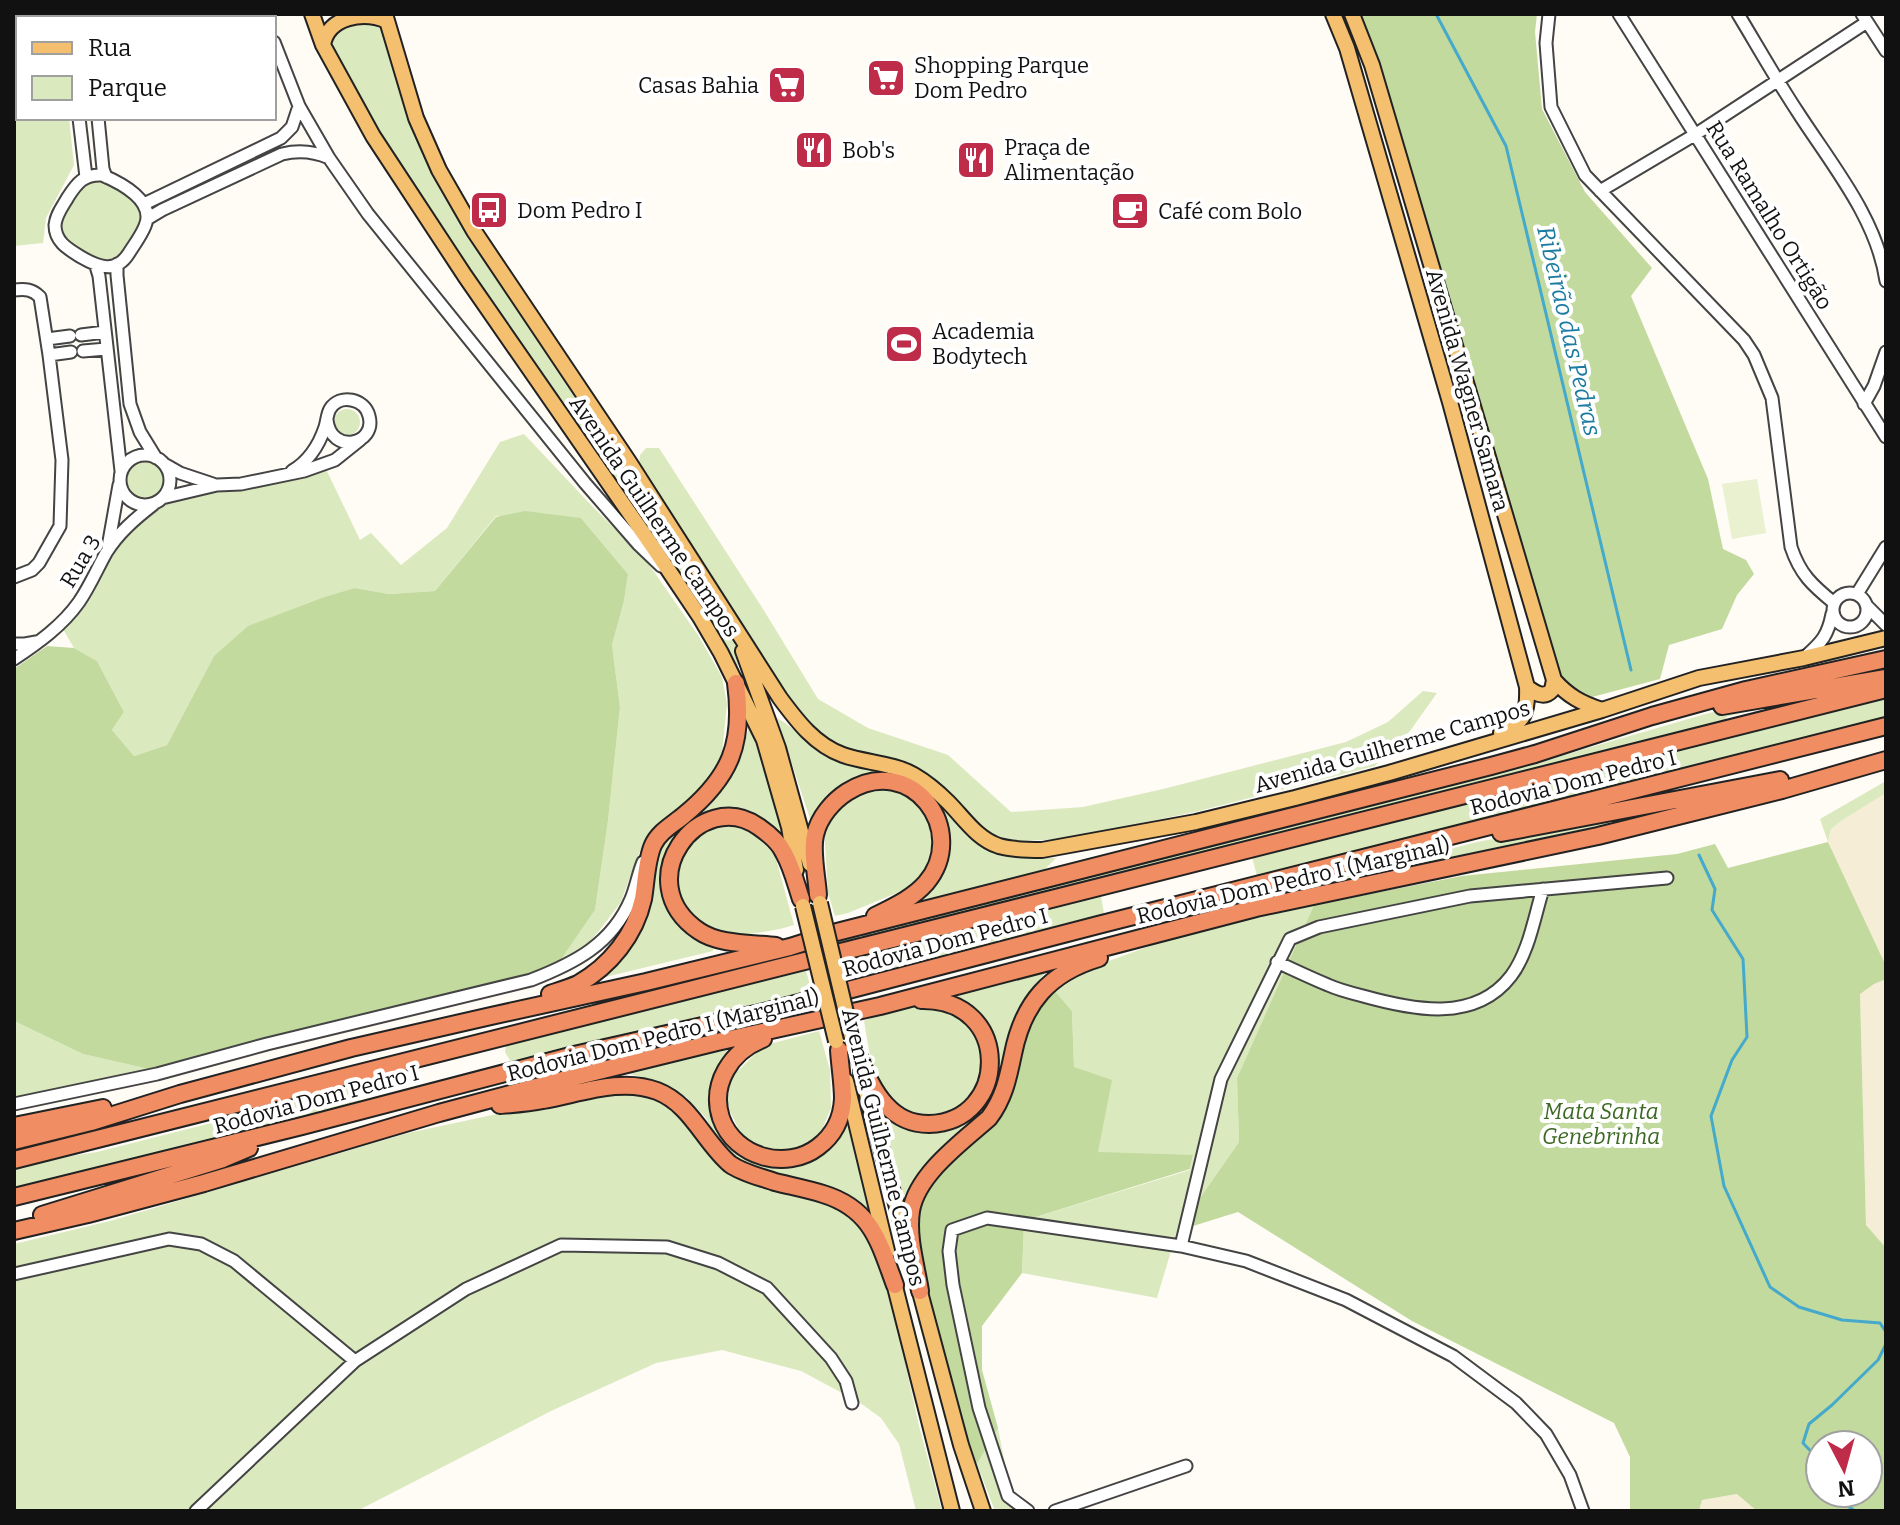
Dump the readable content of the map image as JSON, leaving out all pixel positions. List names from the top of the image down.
{
  "streets": {
    "highway": ["Rodovia Dom Pedro I", "Rodovia Dom Pedro I (Marginal)"],
    "main road": ["Avenida Wagner Samara", "Avenida Guilherme Campos"],
    "street": ["Rua Ramalho Ortigão", "Rua 3"]
  },
  "water": ["Ribeirão das Pedras"],
  "parks": ["Mata Santa Genebrinha"],
  "places": {
    "supermarket": ["Shopping Parque Dom Pedro", "Casas Bahia"],
    "restaurant": ["Bob's", "Praça de Alimentação"],
    "bus stop": ["Dom Pedro I"],
    "cafe": ["Café com Bolo"],
    "sports": ["Academia Bodytech"]
  },
  "legend": ["Rua", "Parque"],
  "north": "bottom"
}
